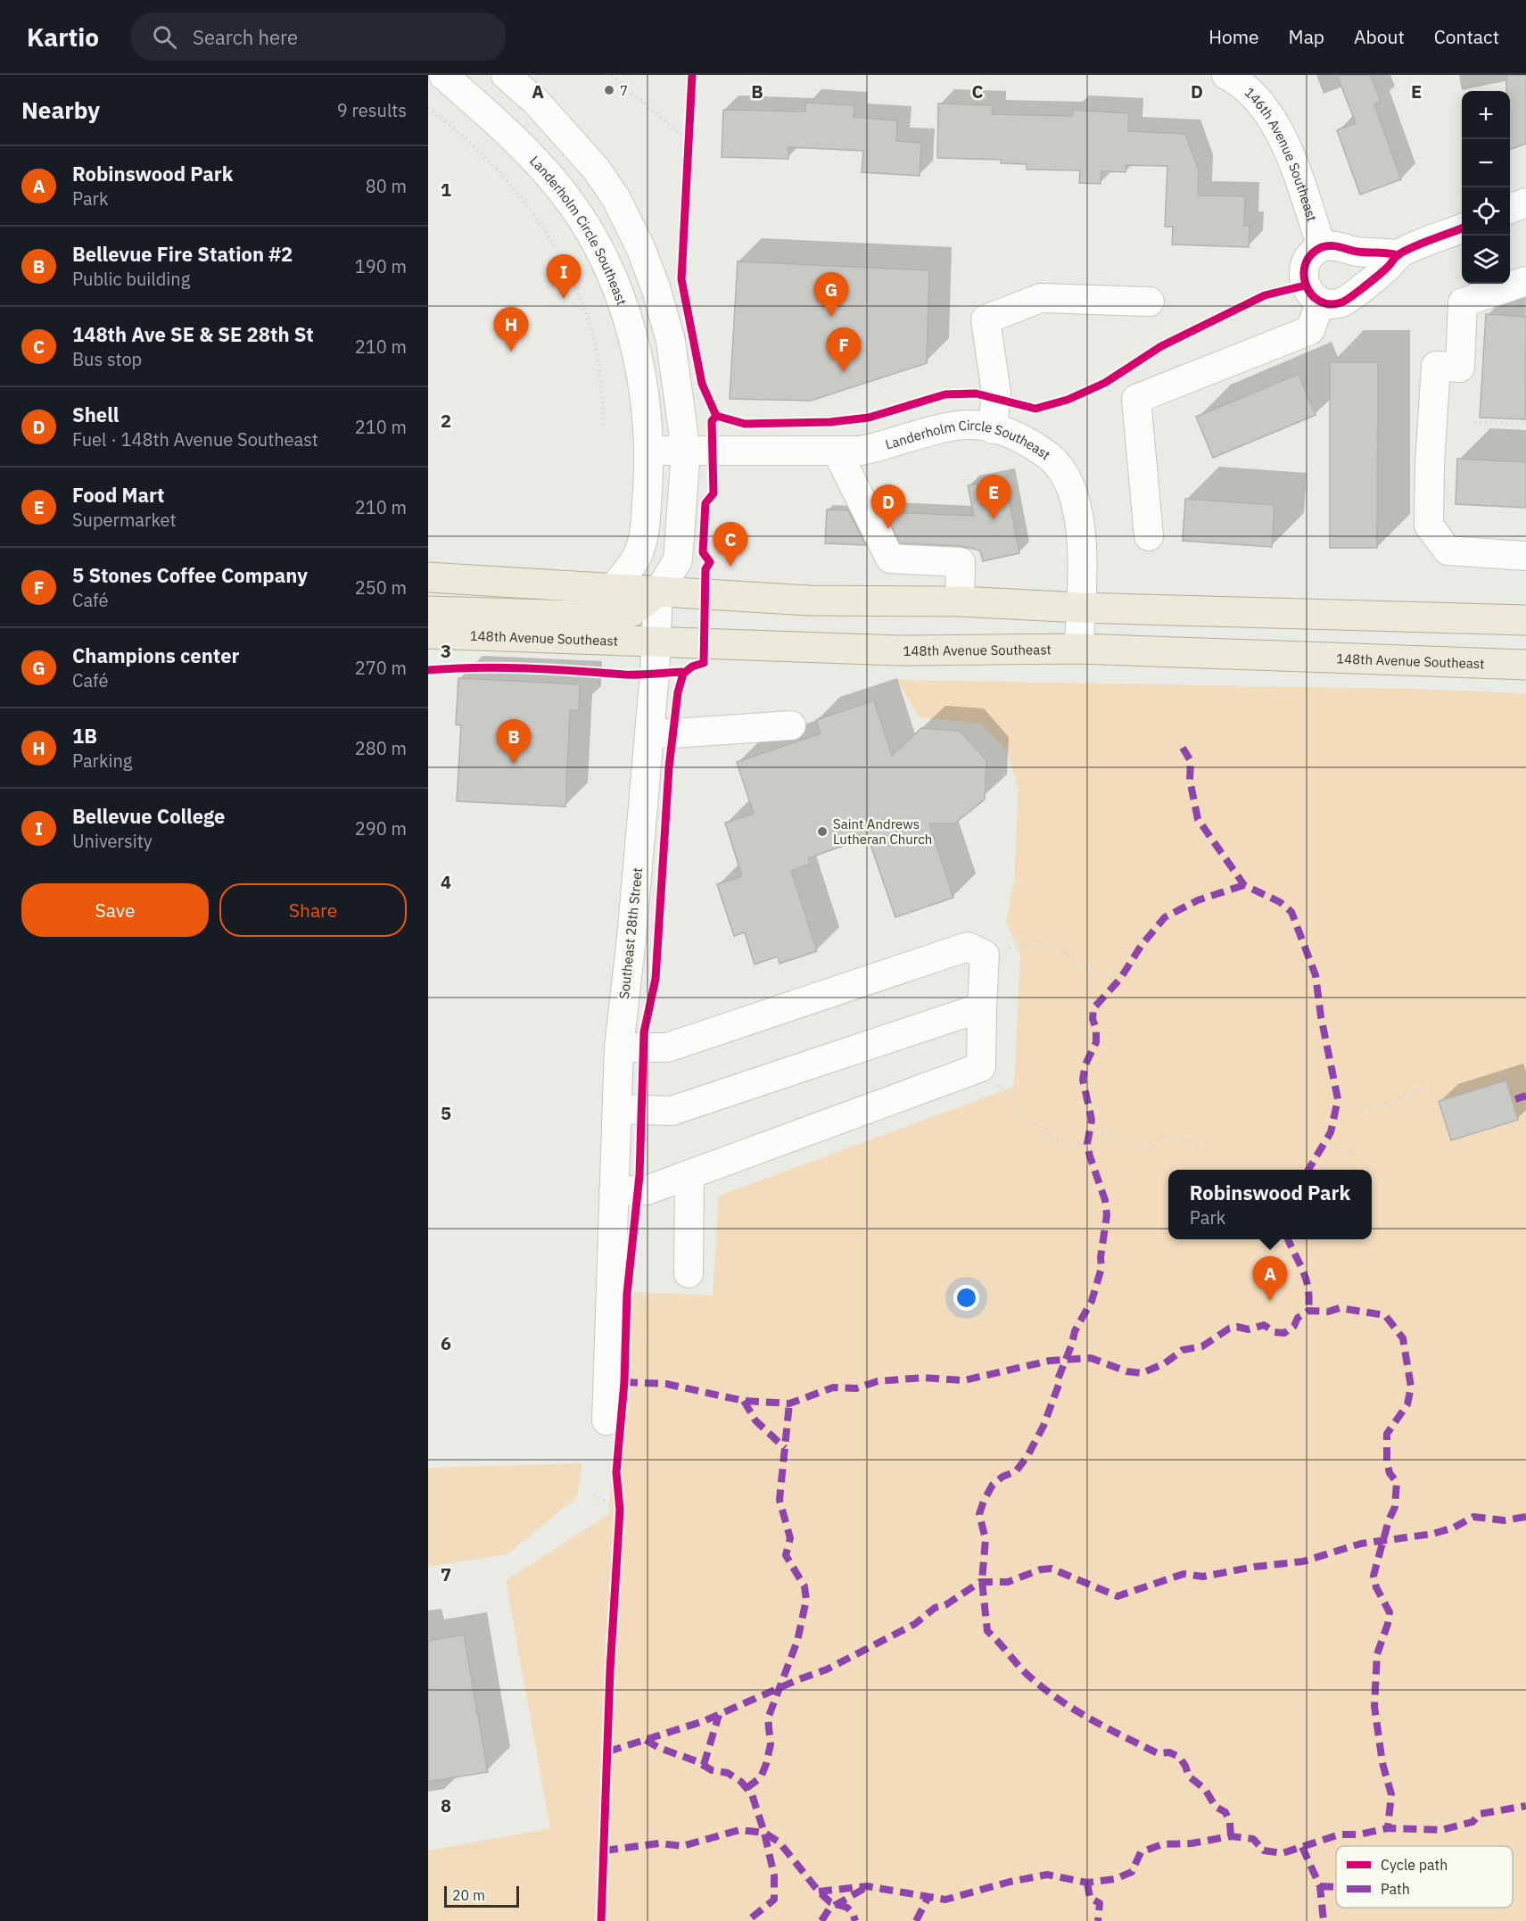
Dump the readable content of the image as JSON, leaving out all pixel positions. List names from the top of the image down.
{
  "streets": {
    "main road": ["148th Avenue Southeast"],
    "street": ["146th Avenue Southeast", "Landerholm Circle Southeast", "Southeast 28th Street"]
  },
  "crossings": [
    ["Landerholm Circle Southeast", "148th Avenue Southeast"],
    ["148th Avenue Southeast", "Southeast 28th Street"]
  ],
  "places": ["7", "Saint Andrews Lutheran Church"],
  "legend": ["Cycle path", "Path"],
  "scale_bar": "20 m",
  "page": {
    "header": "Kartio",
    "search": "Search here",
    "nav": [
      "Home",
      "Map",
      "About",
      "Contact"
    ],
    "heading": ["Nearby", "9 results"],
    "map_buttons": ["+", "−"],
    "list": [
      {
        "mark": "A",
        "name": "Robinswood Park",
        "note": "Park",
        "value": "80 m"
      },
      {
        "mark": "B",
        "name": "Bellevue Fire Station #2",
        "note": "Public building",
        "value": "190 m"
      },
      {
        "mark": "C",
        "name": "148th Ave SE & SE 28th St",
        "note": "Bus stop",
        "value": "210 m"
      },
      {
        "mark": "D",
        "name": "Shell",
        "note": "Fuel · 148th Avenue Southeast",
        "value": "210 m"
      },
      {
        "mark": "E",
        "name": "Food Mart",
        "note": "Supermarket",
        "value": "210 m"
      },
      {
        "mark": "F",
        "name": "5 Stones Coffee Company",
        "note": "Café",
        "value": "250 m"
      },
      {
        "mark": "G",
        "name": "Champions center",
        "note": "Café",
        "value": "270 m"
      },
      {
        "mark": "H",
        "name": "1B",
        "note": "Parking",
        "value": "280 m"
      },
      {
        "mark": "I",
        "name": "Bellevue College",
        "note": "University",
        "value": "290 m"
      }
    ],
    "pins": [
      "I",
      "G",
      "H",
      "F",
      "E",
      "D",
      "C",
      "B",
      "A"
    ],
    "buttons": ["Save", "Share"],
    "popup": ["Robinswood Park", "Park"],
    "scale": "20 m"
  },
  "grid": {
    "columns": [
      "A",
      "B",
      "C",
      "D",
      "E"
    ],
    "rows": [
      "1",
      "2",
      "3",
      "4",
      "5",
      "6",
      "7",
      "8"
    ]
  }
}
